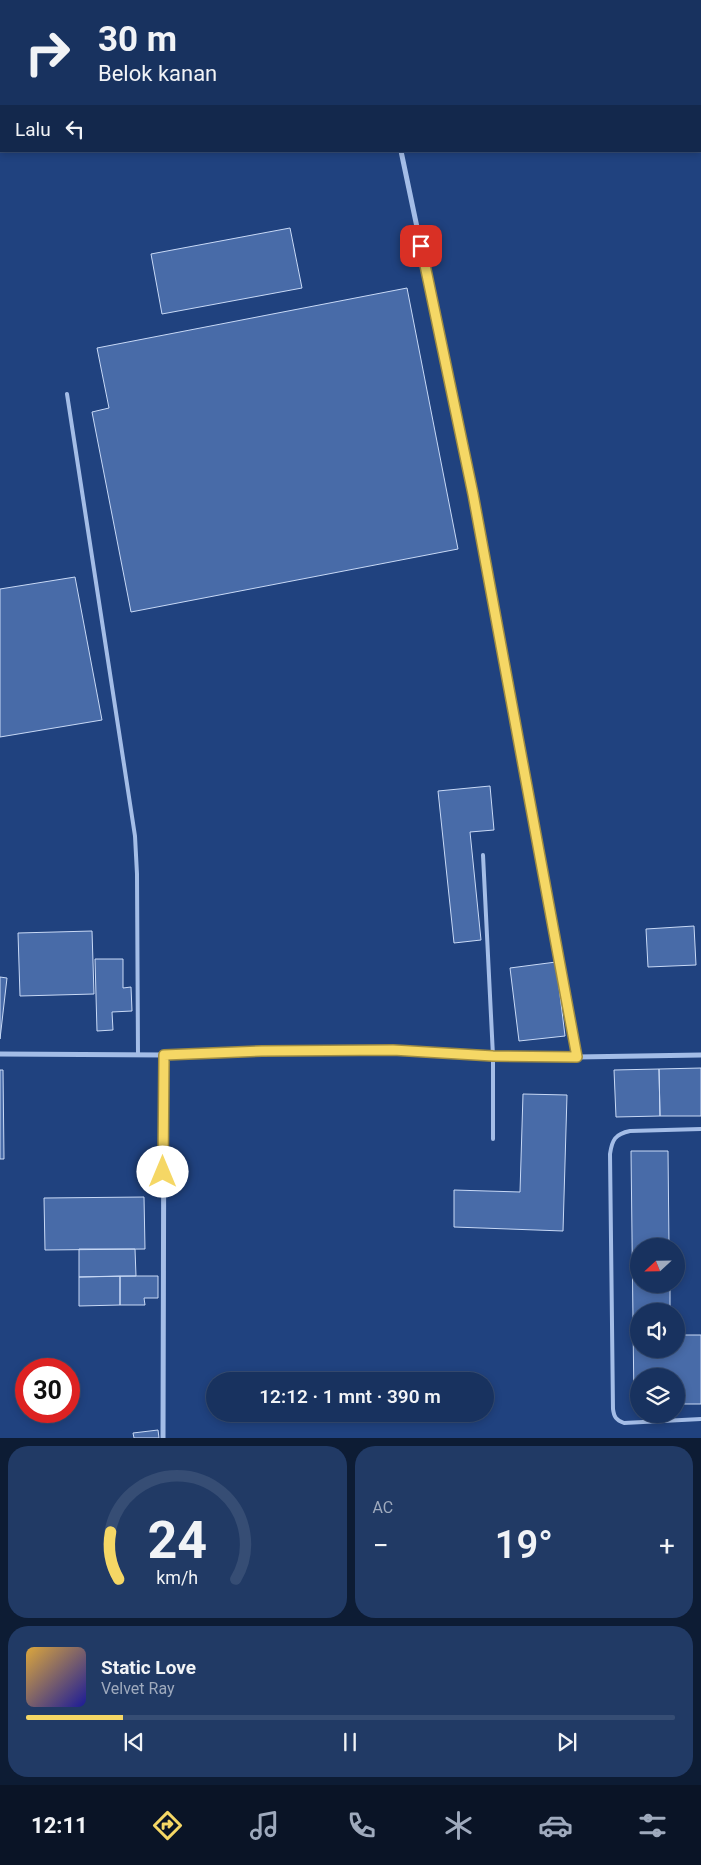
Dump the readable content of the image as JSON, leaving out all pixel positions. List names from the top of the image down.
{
  "north": "left",
  "page": {
    "turn": ["30 m", "Belok kanan"],
    "then": "Lalu",
    "limit": "30",
    "trip": "12:12 · 1 mnt · 390 m",
    "tile": "AC",
    "heat": ["−", "19°", "+"],
    "song": ["Static Love", "Velvet Ray"],
    "tabs": "12:11",
    "gauge": ["24", "km/h"]
  }
}
